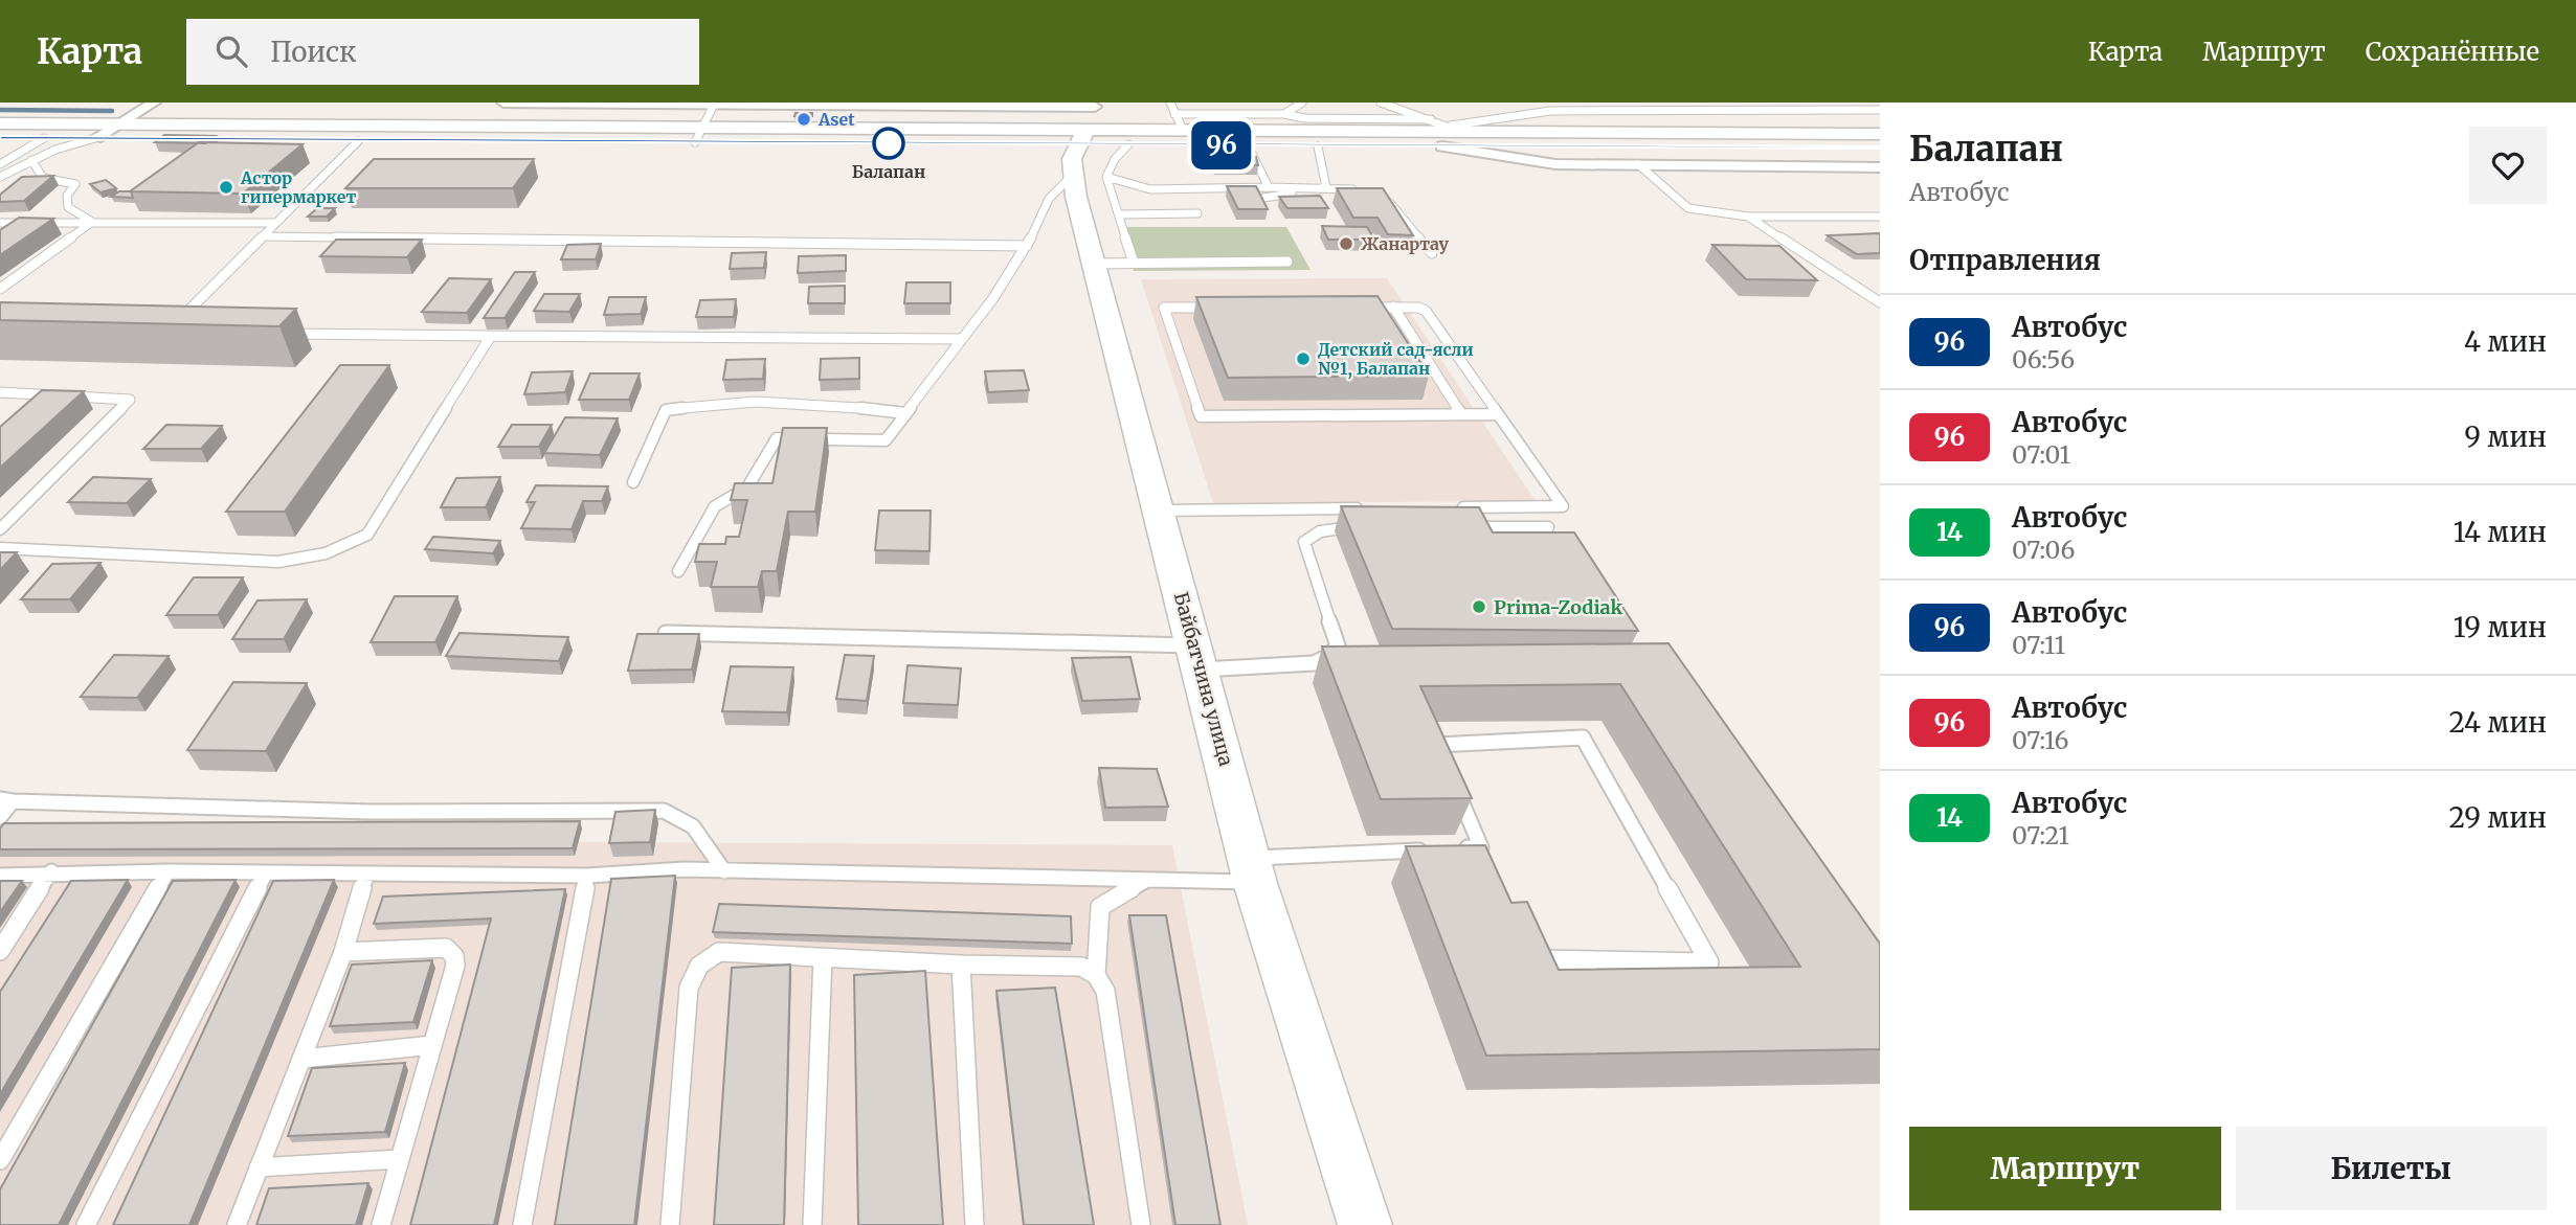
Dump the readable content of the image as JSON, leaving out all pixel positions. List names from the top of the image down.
{
  "streets": {
    "main road": ["Байбатчина улица"]
  },
  "places": [
    "Aset",
    "Балапан",
    "Астор гипермаркет",
    "Жанартау",
    "Детский сад-ясли №1, Балапан",
    "Prima-Zodiak"
  ],
  "lines": ["bus line 96"],
  "page": {
    "header": "Карта",
    "search": "Поиск",
    "nav": ["Карта", "Маршрут", "Сохранённые"],
    "on_map": "96",
    "heading": [
      ["Балапан", "Автобус"],
      "Отправления"
    ],
    "list": [
      {
        "mark": "96",
        "name": "Автобус",
        "note": "06:56",
        "value": "4 мин"
      },
      {
        "mark": "96",
        "name": "Автобус",
        "note": "07:01",
        "value": "9 мин"
      },
      {
        "mark": "14",
        "name": "Автобус",
        "note": "07:06",
        "value": "14 мин"
      },
      {
        "mark": "96",
        "name": "Автобус",
        "note": "07:11",
        "value": "19 мин"
      },
      {
        "mark": "96",
        "name": "Автобус",
        "note": "07:16",
        "value": "24 мин"
      },
      {
        "mark": "14",
        "name": "Автобус",
        "note": "07:21",
        "value": "29 мин"
      }
    ],
    "buttons": ["Маршрут", "Билеты"]
  }
}
